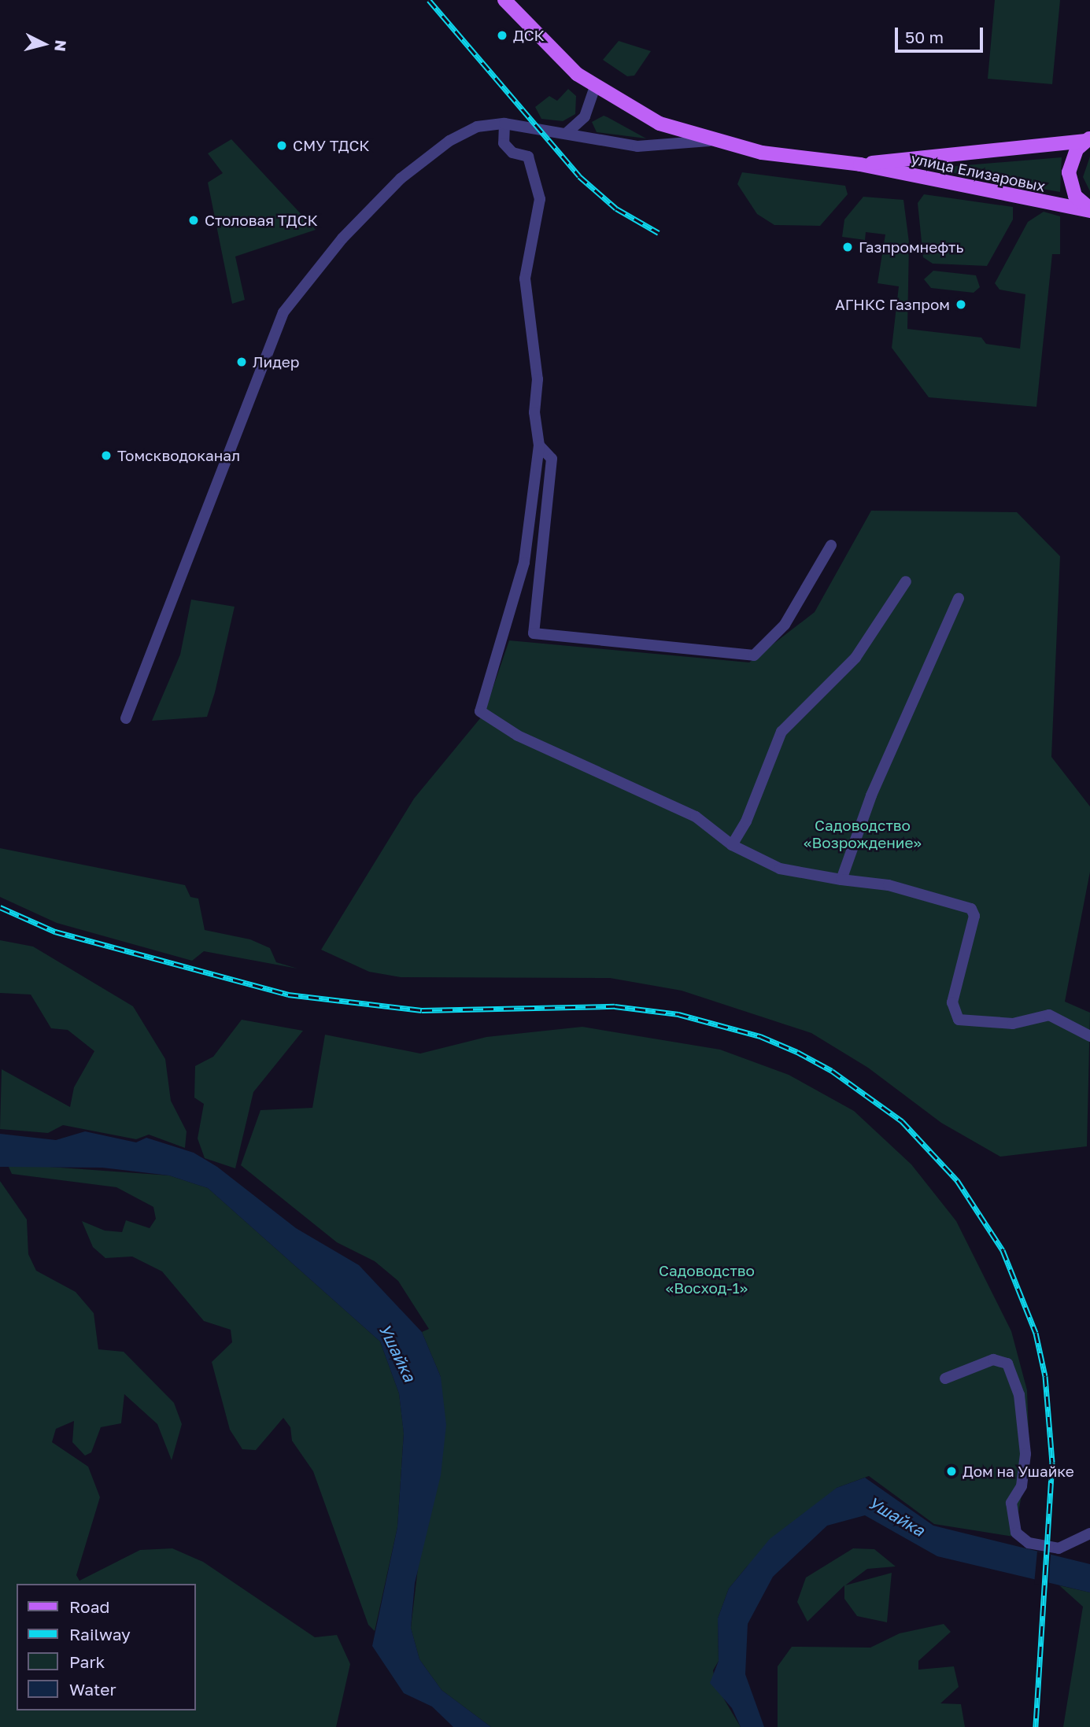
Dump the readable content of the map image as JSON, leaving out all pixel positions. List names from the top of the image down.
{
  "streets": {
    "main road": ["улица Елизаровых"]
  },
  "water": ["Ушайка"],
  "parks": ["Садоводство «Возрождение»", "Садоводство «Восход-1»"],
  "places": [
    "ДСК",
    "СМУ ТДСК",
    "Столовая ТДСК",
    "Газпромнефть",
    "АГНКС Газпром",
    "Лидер",
    "Томскводоканал",
    "Дом на Ушайке"
  ],
  "legend": [
    "Road",
    "Railway",
    "Park",
    "Water"
  ],
  "scale_bar": "50 m",
  "north": "right"
}
